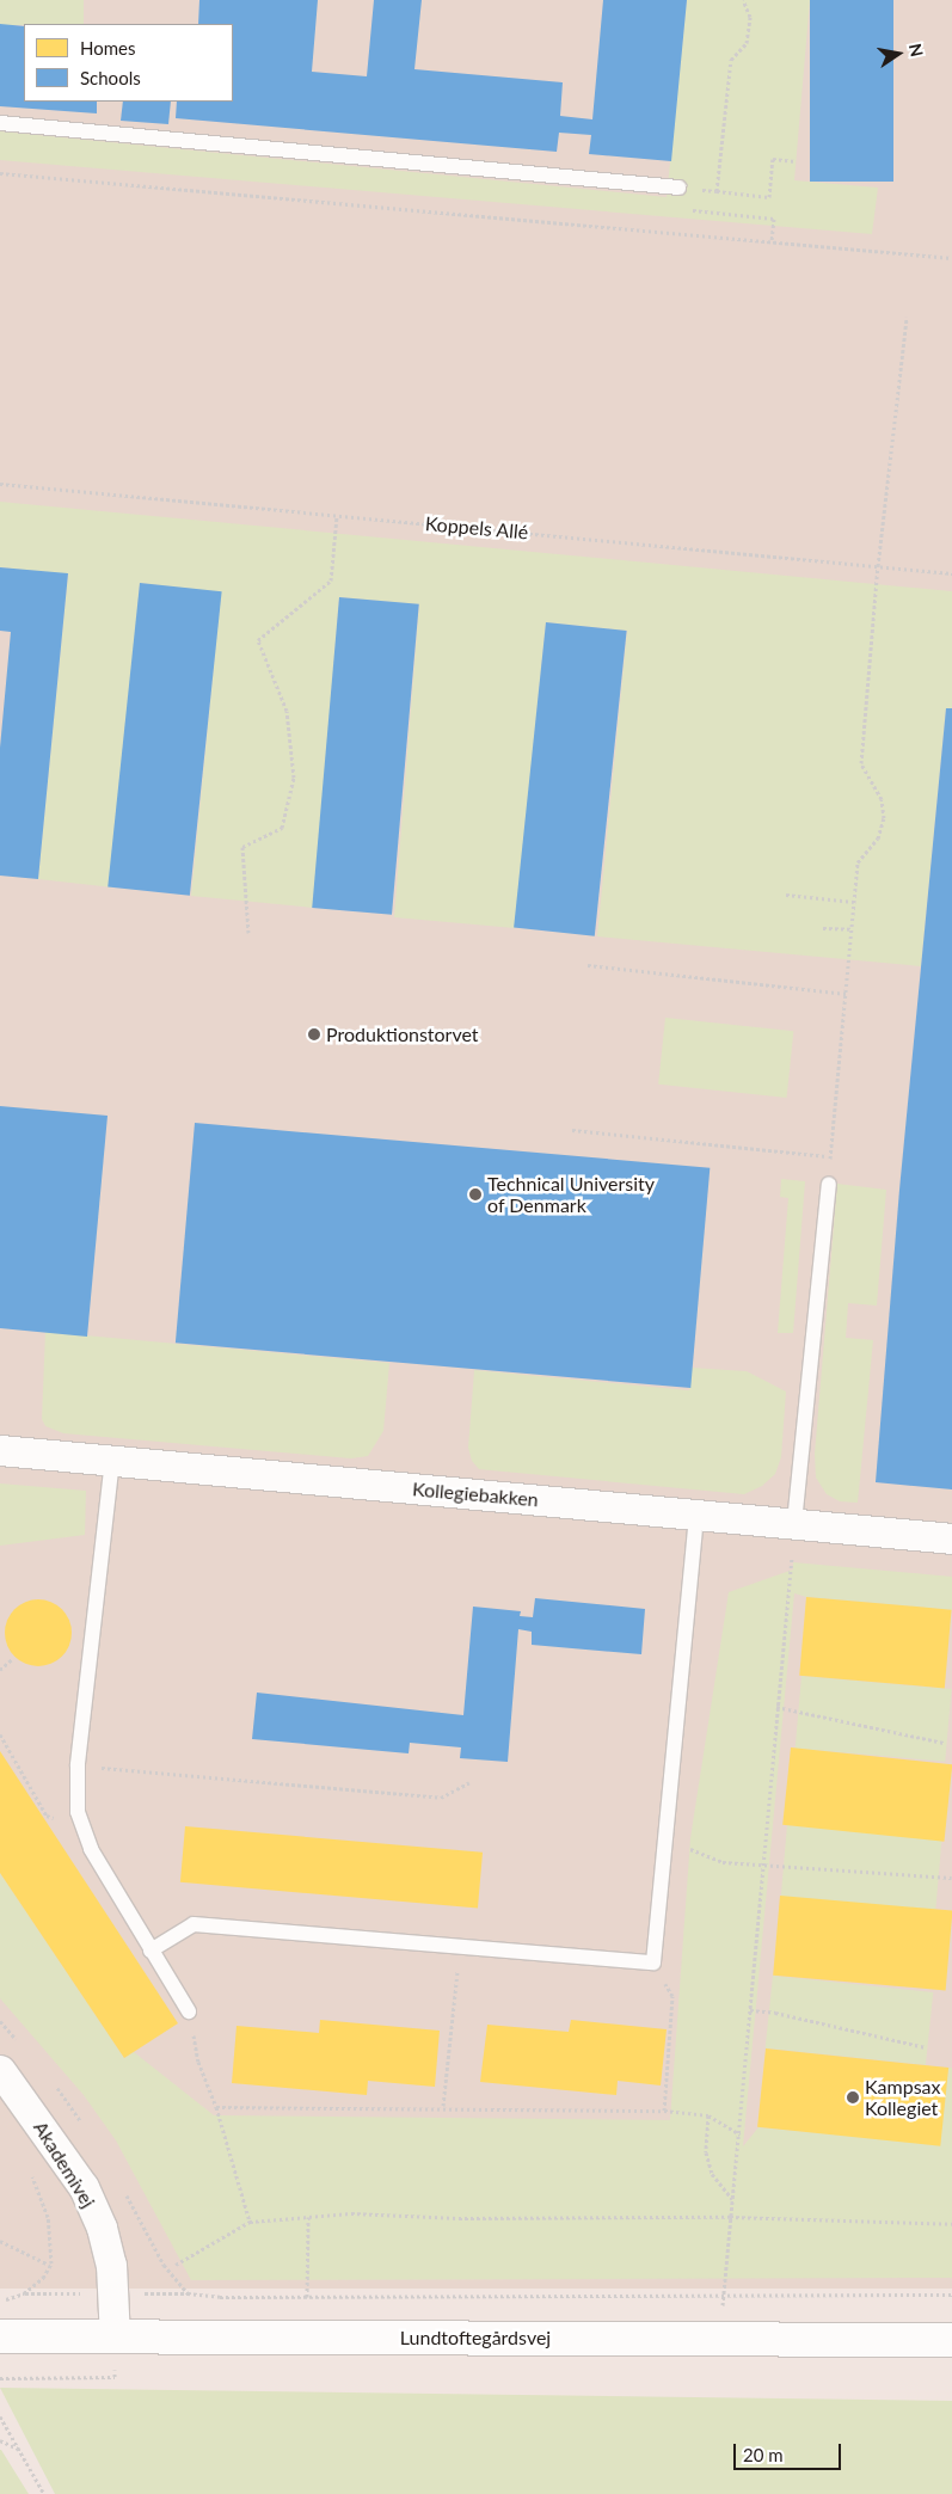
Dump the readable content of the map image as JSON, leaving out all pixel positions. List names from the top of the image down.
{
  "streets": {
    "street": ["Kollegiebakken", "Akademivej", "Lundtoftegårdsvej"],
    "path": ["Koppels Allé"]
  },
  "crossings": [
    ["Akademivej", "Lundtoftegårdsvej"]
  ],
  "places": ["Produktionstorvet", "Technical University of Denmark", "Kampsax Kollegiet"],
  "legend": ["Homes", "Schools"],
  "scale_bar": "20 m",
  "north": "right"
}
